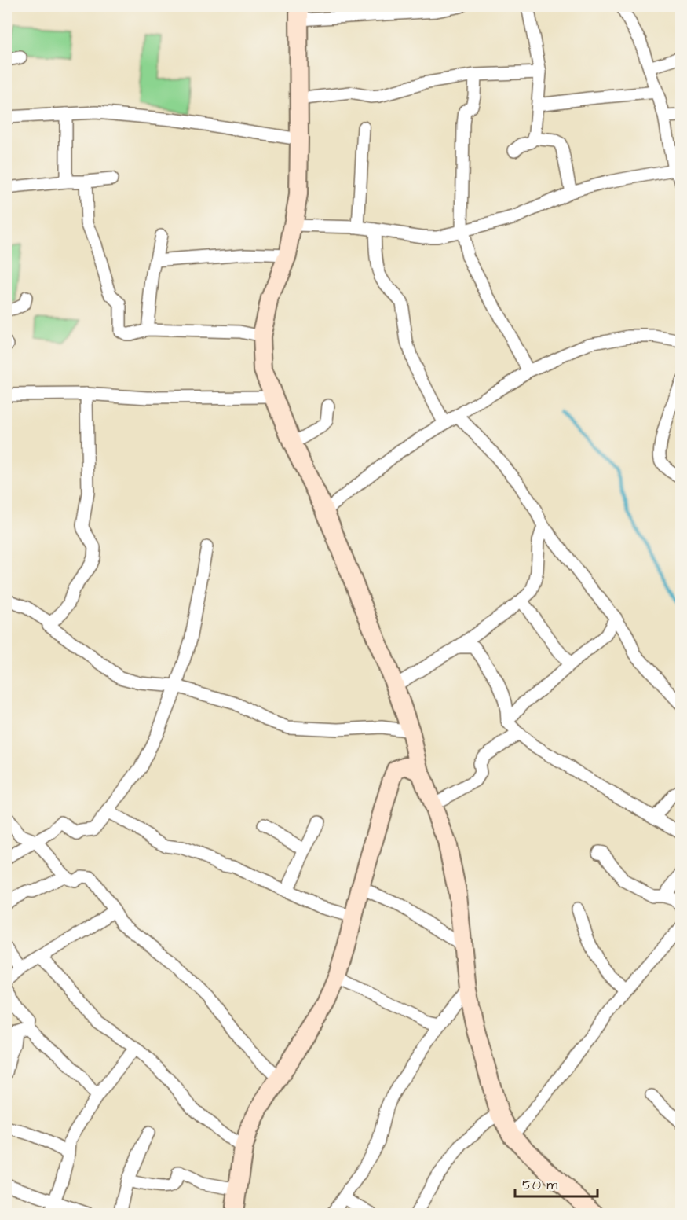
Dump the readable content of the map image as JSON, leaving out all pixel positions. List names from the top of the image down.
{
  "scale_bar": "50 m"
}
